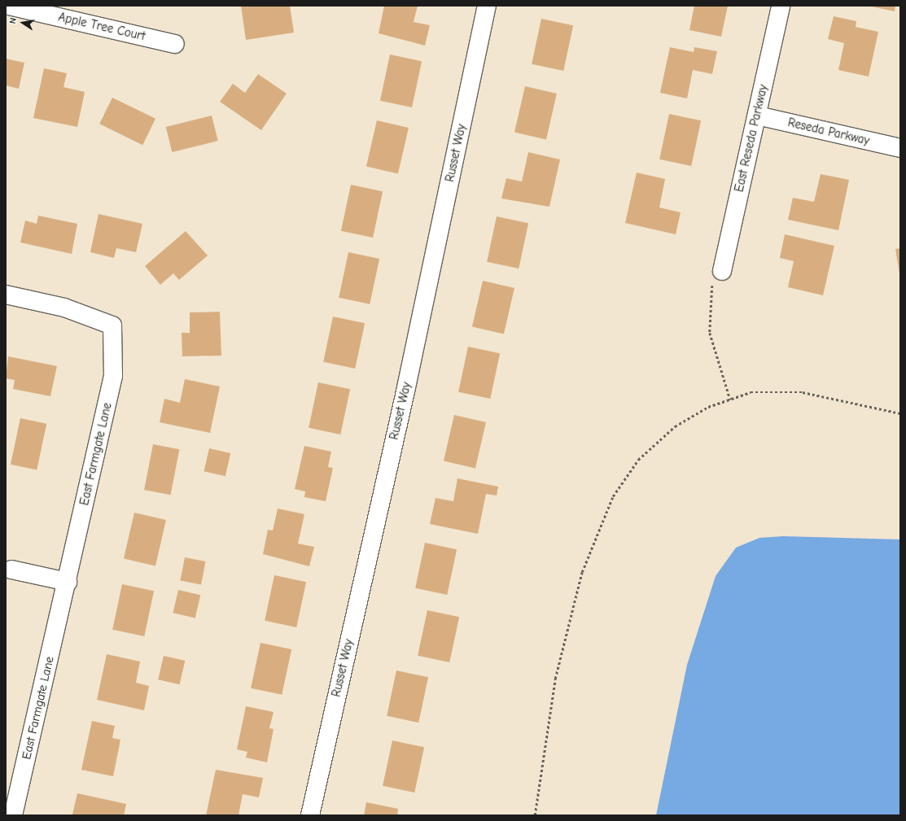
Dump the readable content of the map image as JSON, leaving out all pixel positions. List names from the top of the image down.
{
  "streets": {
    "street": [
      "Apple Tree Court",
      "Reseda Parkway",
      "East Reseda Parkway",
      "Russet Way",
      "East Farmgate Lane"
    ]
  },
  "crossings": [
    ["Reseda Parkway", "East Reseda Parkway"]
  ],
  "north": "left"
}
